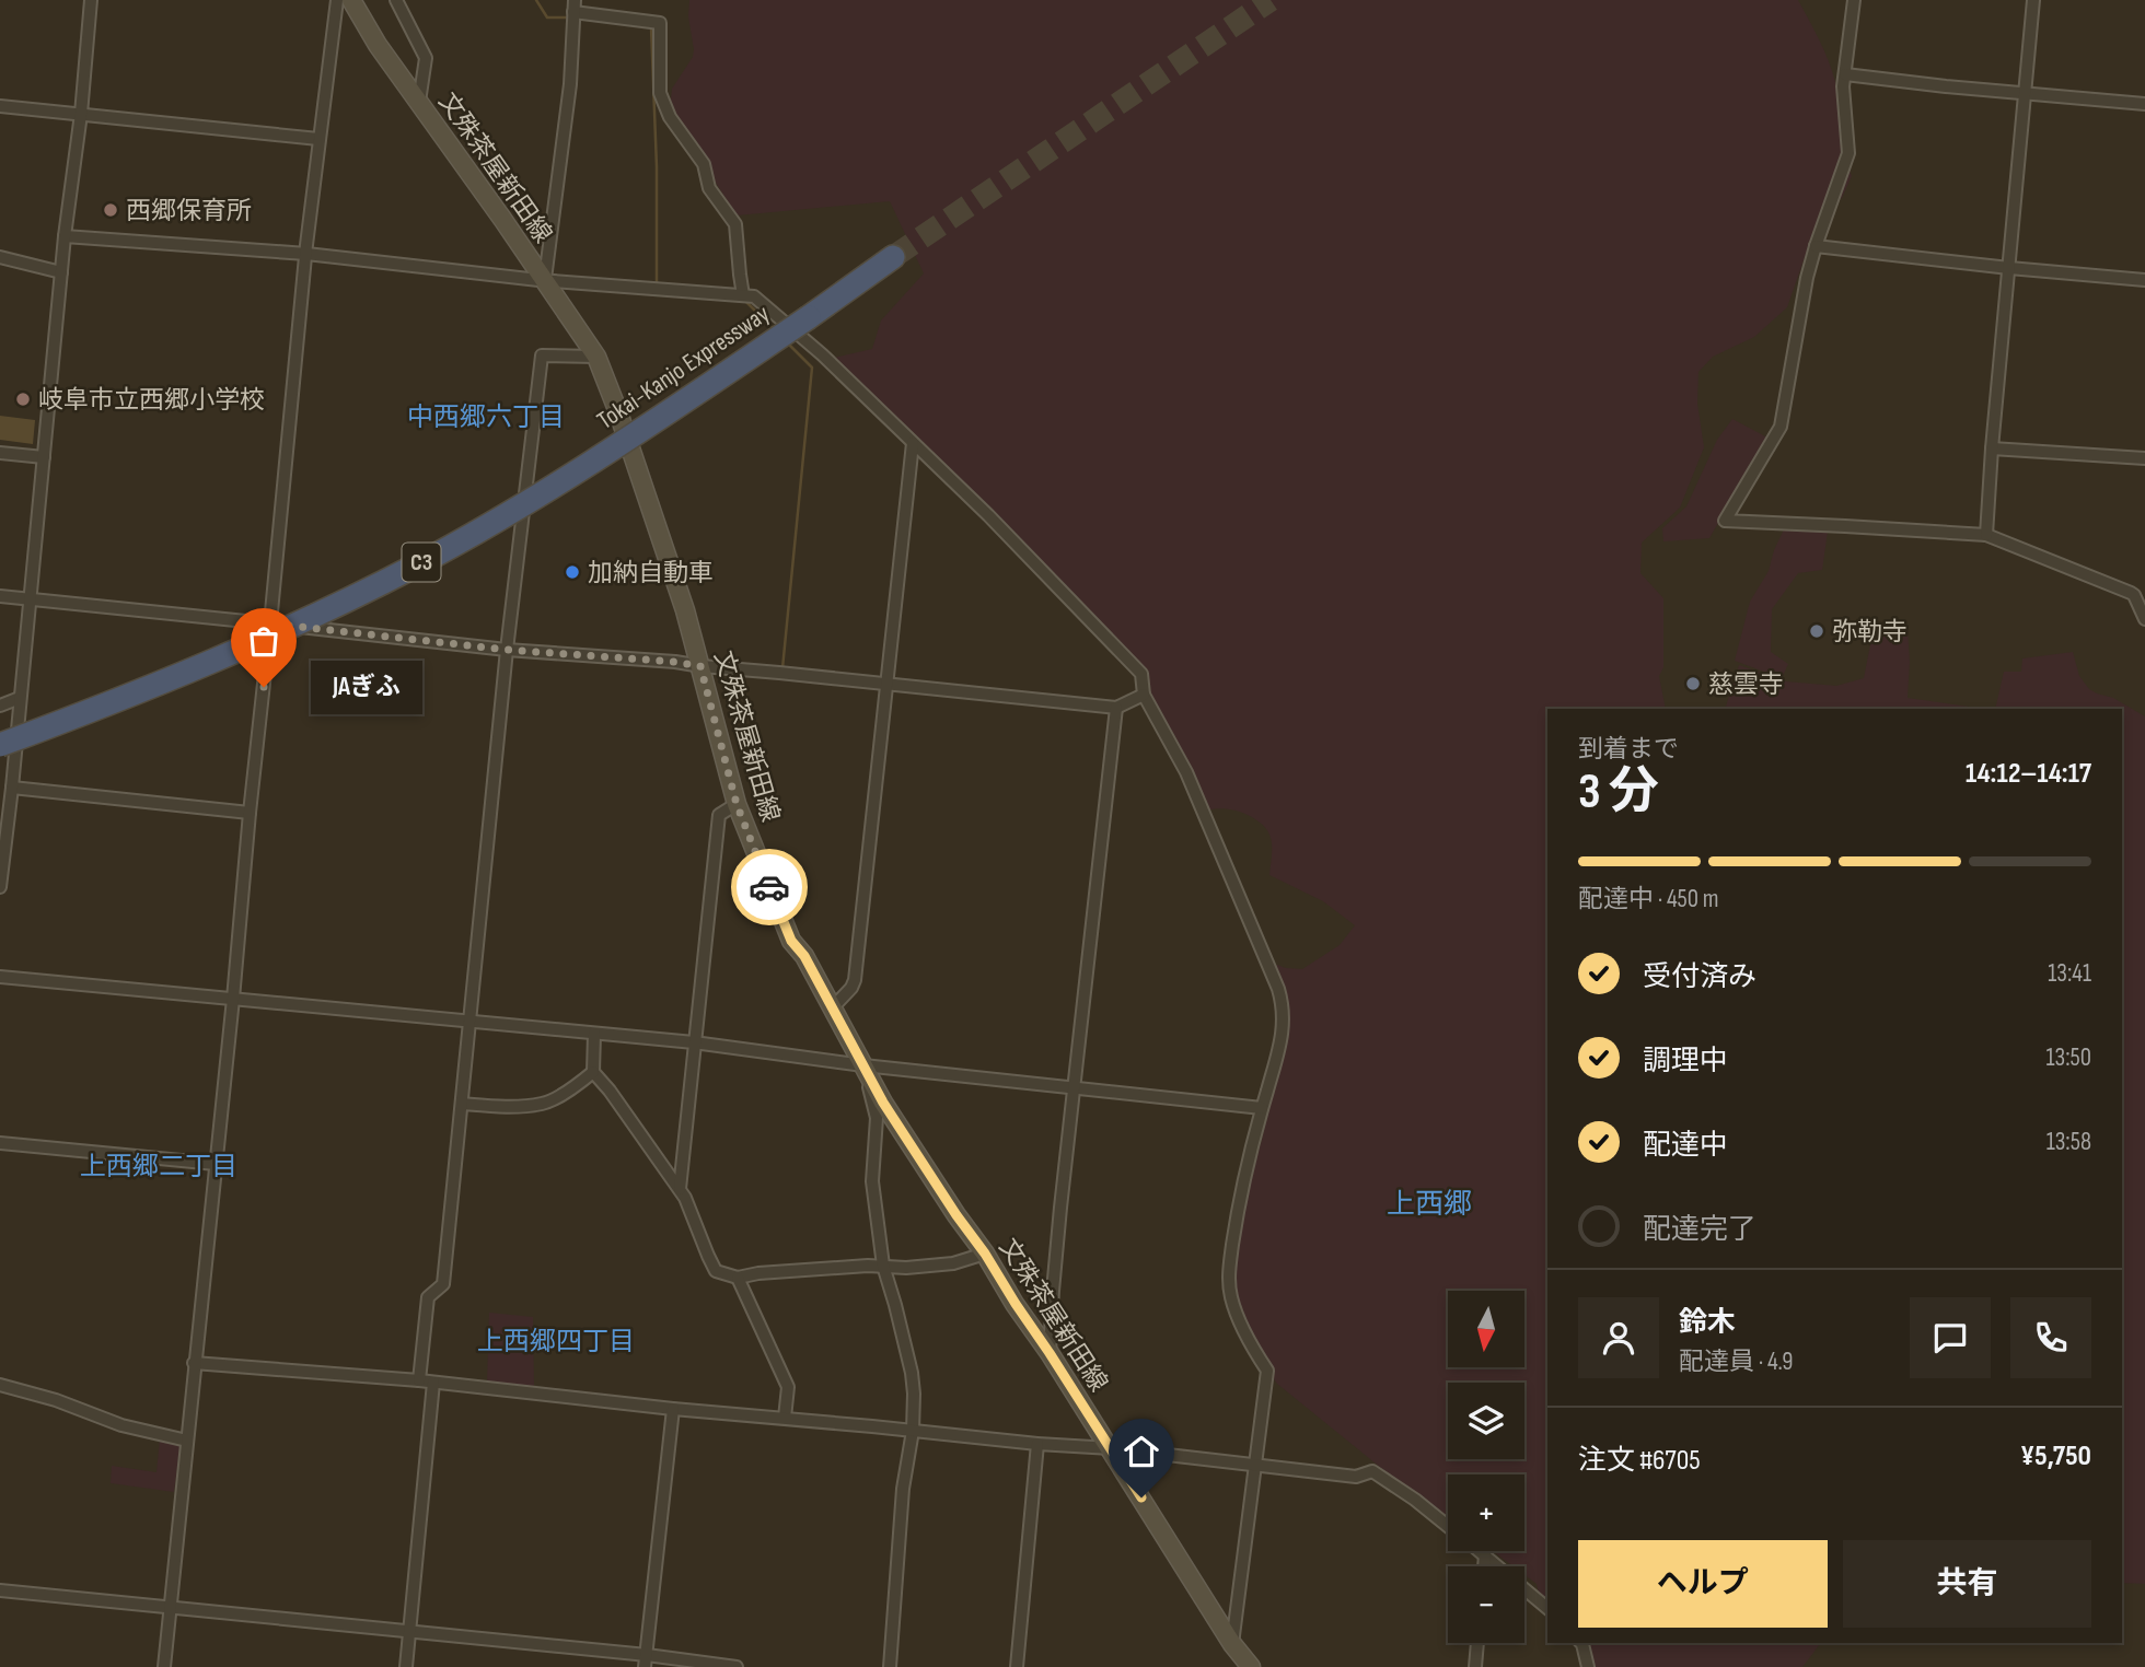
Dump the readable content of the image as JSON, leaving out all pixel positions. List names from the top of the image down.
{
  "streets": {
    "highway": ["Tokai-Kanjo Expressway", "C3"],
    "main road": ["文殊茶屋新田線"]
  },
  "districts": [
    "中西郷六丁目",
    "上西郷二丁目",
    "上西郷",
    "上西郷四丁目"
  ],
  "places": [
    "西郷保育所",
    "岐阜市立西郷小学校",
    "加納自動車",
    "弥勒寺",
    "慈雲寺",
    "JAぎふ"
  ],
  "north": "bottom",
  "page": {
    "bubble": "JAぎふ",
    "heading": ["3 分", "到着まで", "14:12–14:17"],
    "panel": [
      "鈴木",
      "配達員 · 4.9",
      "注文 #6705",
      "¥5,750"
    ],
    "bar": "配達中 · 450 m",
    "list": [
      ["受付済み", "13:41"],
      ["調理中", "13:50"],
      ["配達中", "13:58"],
      "配達完了"
    ],
    "map_buttons": ["+", "−"],
    "buttons": ["ヘルプ", "共有"]
  }
}
